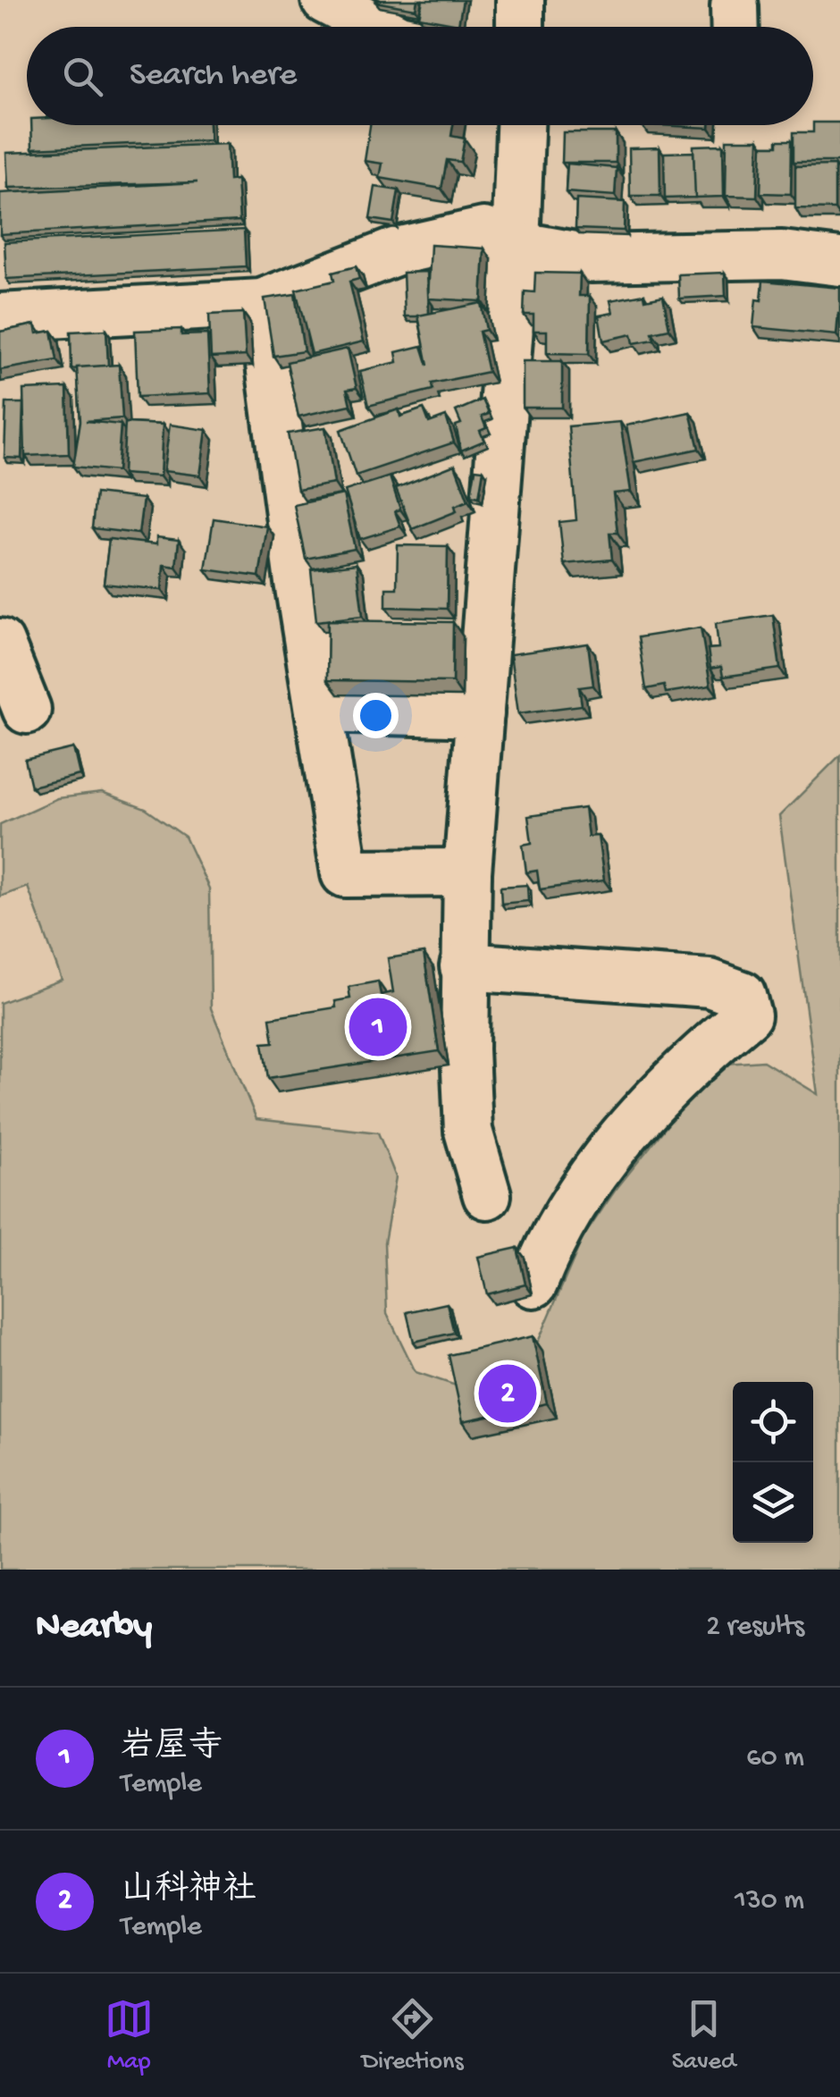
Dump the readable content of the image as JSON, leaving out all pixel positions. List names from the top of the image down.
{
  "page": {
    "search": "Search here",
    "pins": ["1", "2"],
    "heading": ["Nearby", "2 results"],
    "list": [
      {
        "mark": "1",
        "name": "岩屋寺",
        "note": "Temple",
        "value": "60 m"
      },
      {
        "mark": "2",
        "name": "山科神社",
        "note": "Temple",
        "value": "130 m"
      }
    ],
    "nav": ["Map", "Directions", "Saved"]
  }
}
